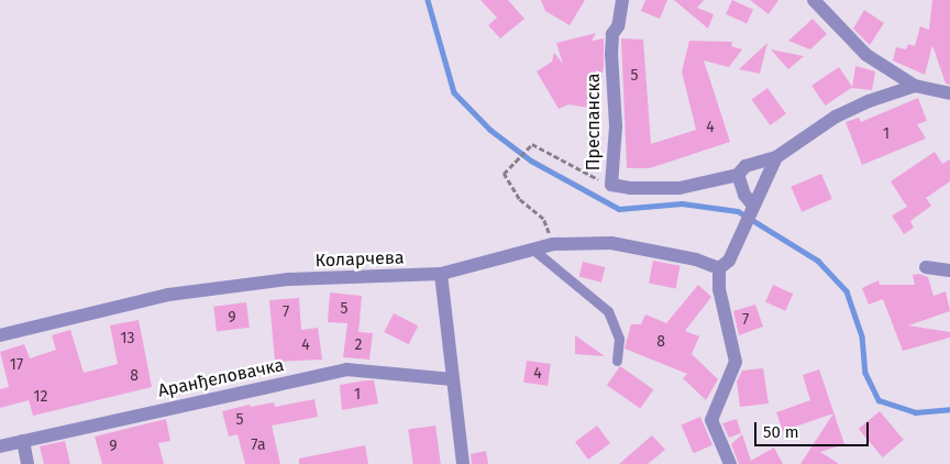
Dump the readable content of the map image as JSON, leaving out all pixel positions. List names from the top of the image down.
{
  "streets": {
    "street": ["Преспанска", "Коларчева", "Аранђеловачка"]
  },
  "house_numbers": [
    "5",
    "4",
    "1",
    "5",
    "7",
    "9",
    "7",
    "13",
    "8",
    "4",
    "2",
    "17",
    "4",
    "8",
    "1",
    "12",
    "5",
    "7a",
    "9"
  ],
  "scale_bar": "50 m"
}
